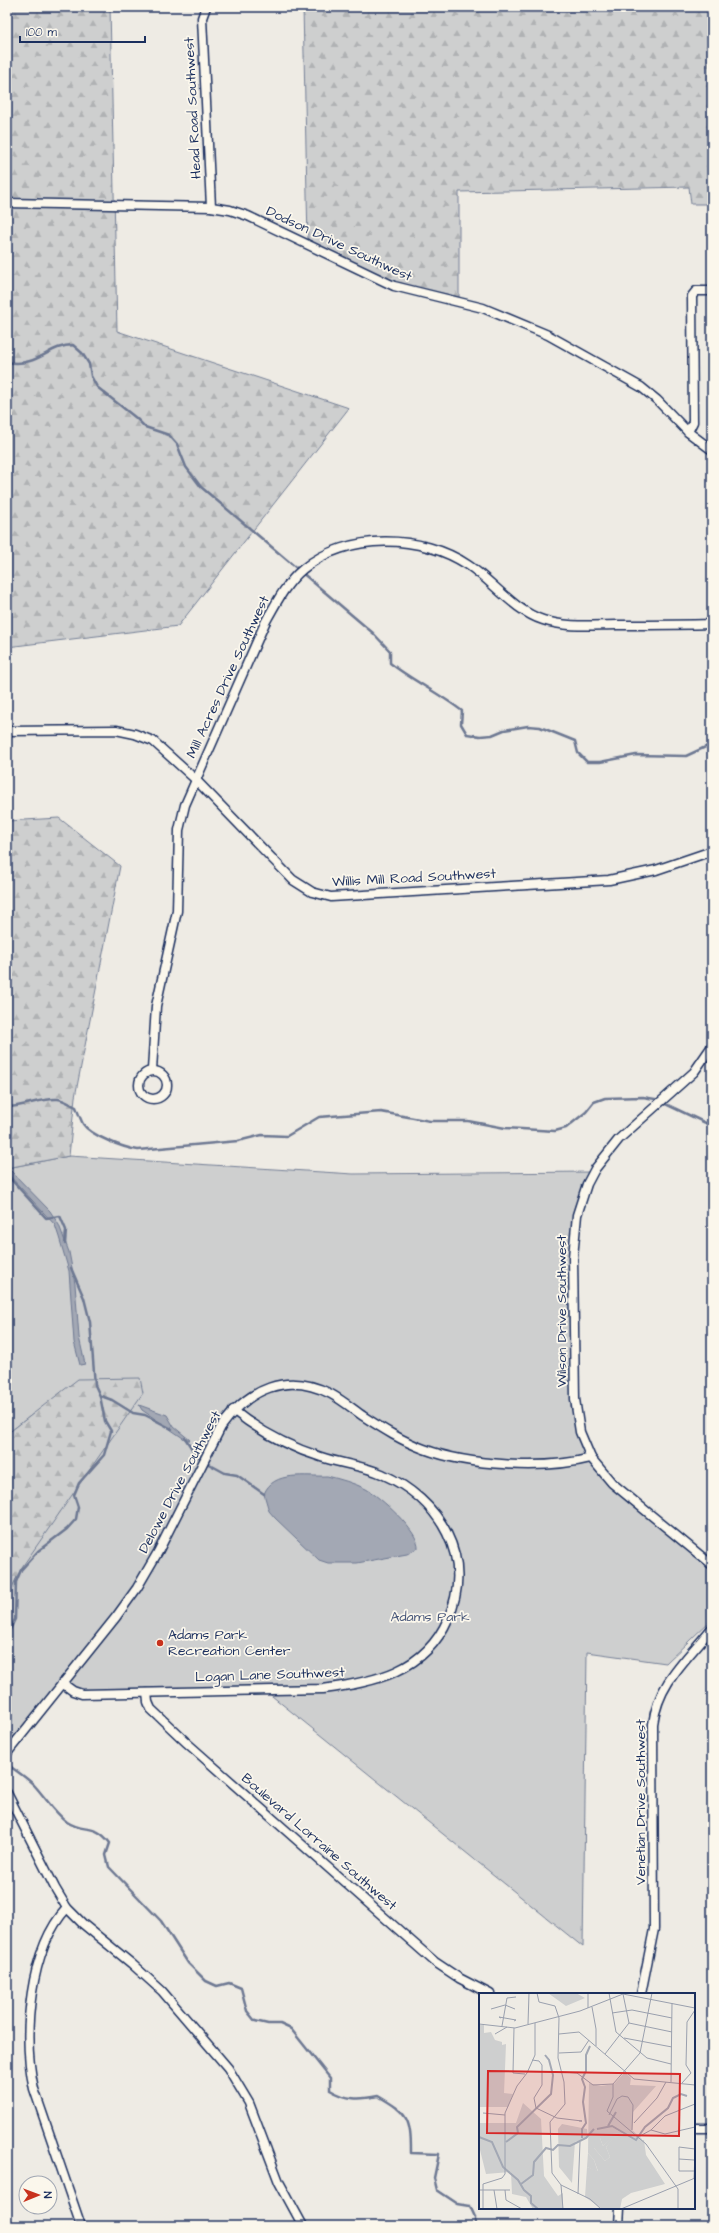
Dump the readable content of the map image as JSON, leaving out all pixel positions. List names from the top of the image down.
{
  "streets": {
    "street": [
      "Head Road Southwest",
      "Dodson Drive Southwest",
      "Mill Acres Drive Southwest",
      "Willis Mill Road Southwest",
      "Wilson Drive Southwest",
      "Delowe Drive Southwest",
      "Logan Lane Southwest",
      "Venetian Drive Southwest",
      "Boulevard Lorraine Southwest"
    ]
  },
  "crossings": [
    ["Head Road Southwest", "Dodson Drive Southwest"],
    ["Mill Acres Drive Southwest", "Willis Mill Road Southwest"],
    ["Wilson Drive Southwest", "Delowe Drive Southwest"],
    ["Delowe Drive Southwest", "Logan Lane Southwest"],
    ["Logan Lane Southwest", "Boulevard Lorraine Southwest"]
  ],
  "parks": ["Adams Park"],
  "places": ["Adams Park Recreation Center"],
  "scale_bar": "100 m",
  "north": "right"
}
